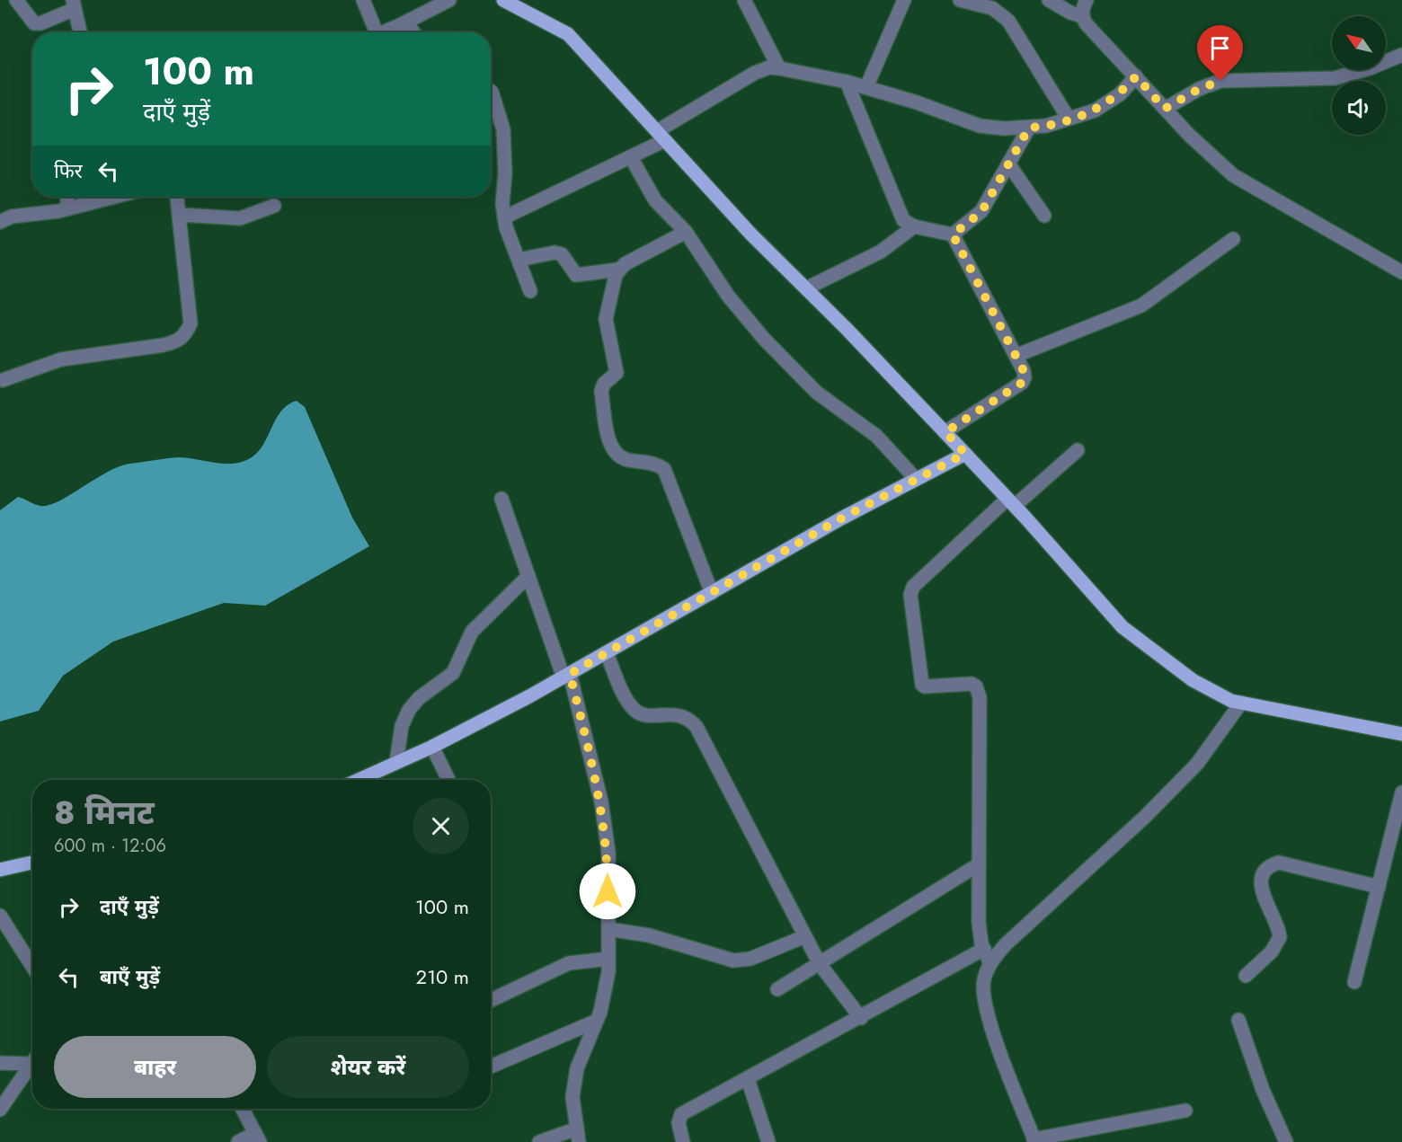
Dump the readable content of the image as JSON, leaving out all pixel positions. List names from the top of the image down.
{
  "north": "top left",
  "page": {
    "turn": ["100 m", "दाएँ मुड़ें"],
    "then": "फिर",
    "heading": ["8 मिनट", "600 m · 12:06"],
    "list": [
      {
        "name": "दाएँ मुड़ें",
        "value": "100 m"
      },
      {
        "name": "बाएँ मुड़ें",
        "value": "210 m"
      }
    ],
    "buttons": ["बाहर", "शेयर करें"]
  }
}
